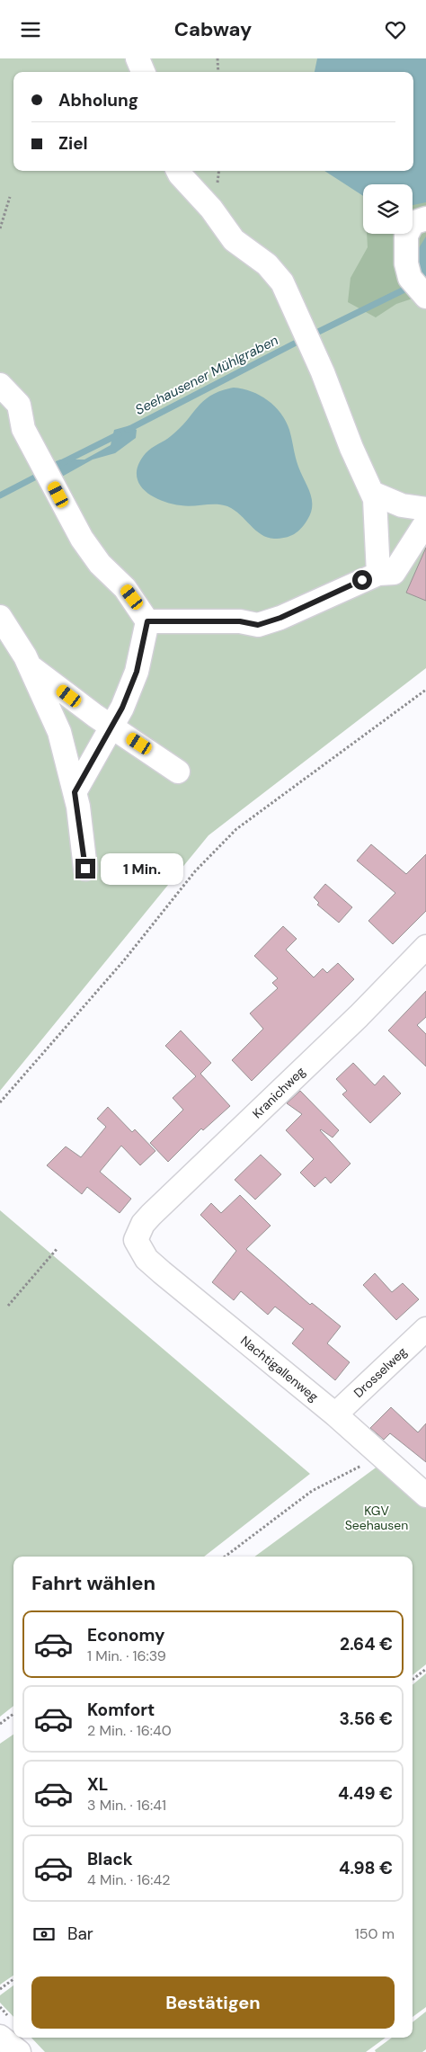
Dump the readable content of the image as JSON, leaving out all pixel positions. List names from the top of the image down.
{
  "streets": {
    "street": ["Kranichweg", "Nachtigallenweg", "Drosselweg"]
  },
  "crossings": [
    ["Kranichweg", "Nachtigallenweg"],
    ["Nachtigallenweg", "Drosselweg"]
  ],
  "water": ["Seehausener Mühlgraben"],
  "parks": ["KGV Seehausen"],
  "page": {
    "header": "Cabway",
    "banner": ["Abholung", "Ziel"],
    "bubble": "1 Min.",
    "heading": "Fahrt wählen",
    "list": [
      {
        "name": "Economy",
        "note": "1 Min. · 16:39",
        "value": "2.64 €"
      },
      {
        "name": "Komfort",
        "note": "2 Min. · 16:40",
        "value": "3.56 €"
      },
      {
        "name": "XL",
        "note": "3 Min. · 16:41",
        "value": "4.49 €"
      },
      {
        "name": "Black",
        "note": "4 Min. · 16:42",
        "value": "4.98 €"
      }
    ],
    "pay": ["Bar", "150 m"],
    "buttons": "Bestätigen"
  }
}
